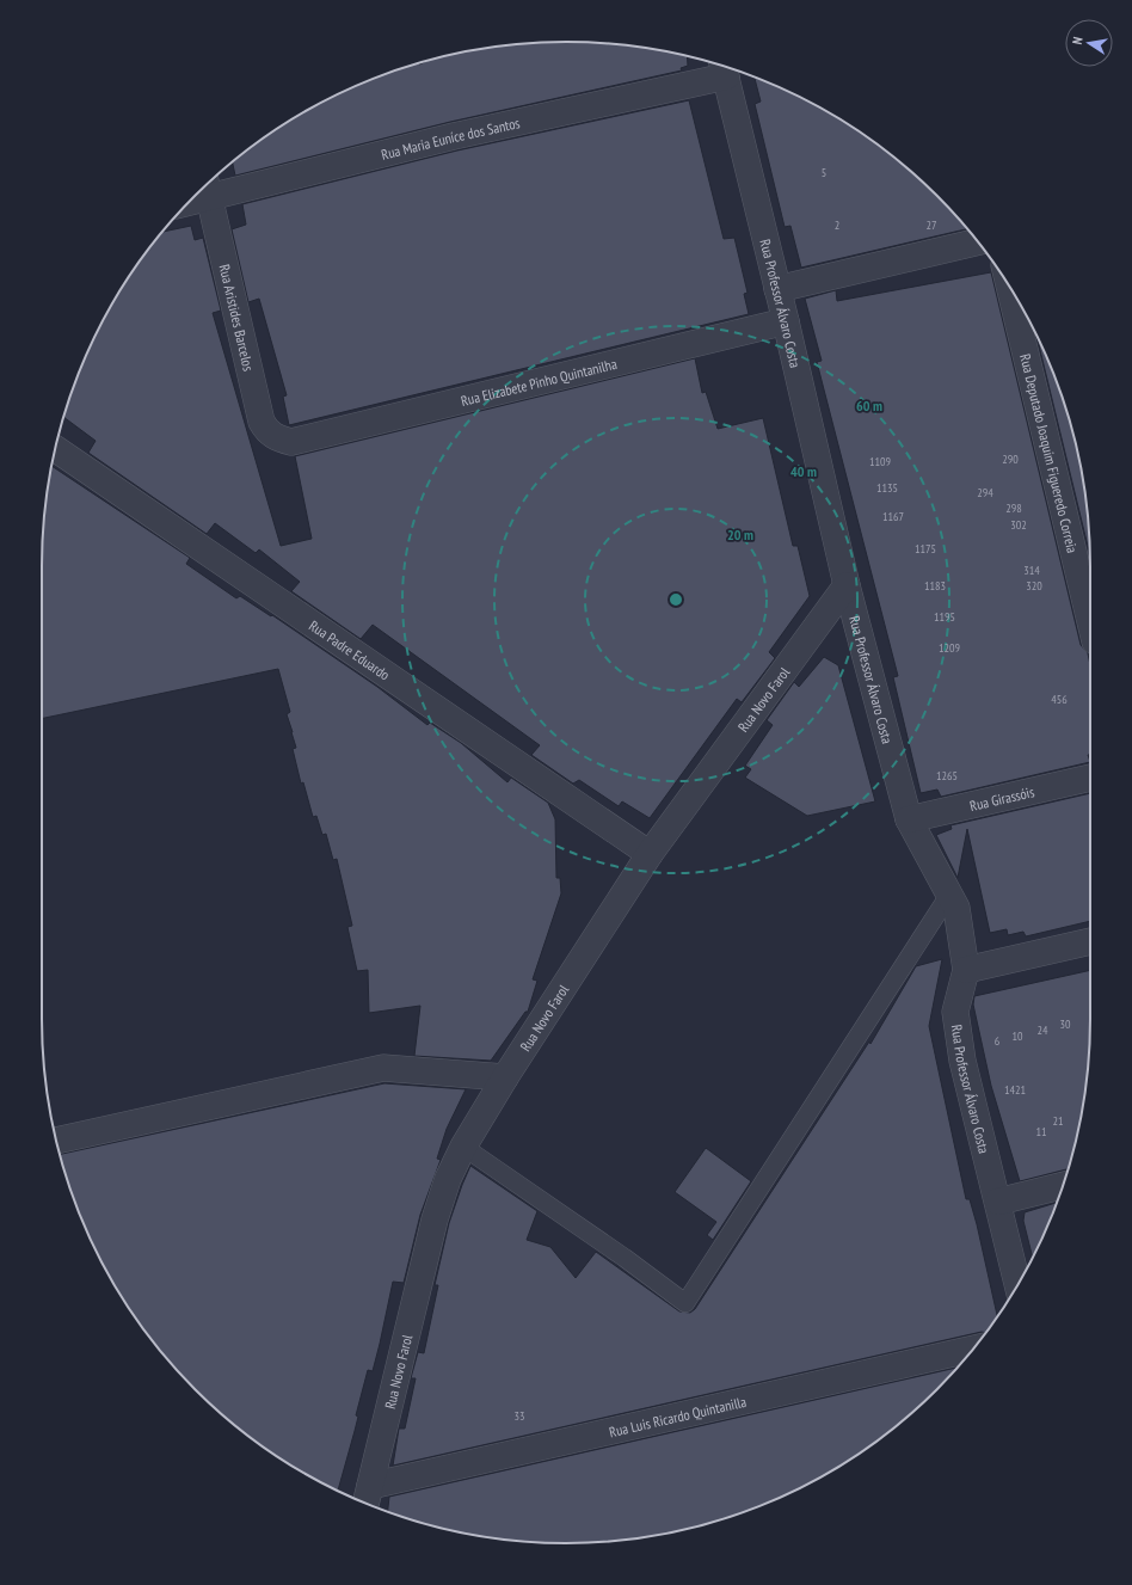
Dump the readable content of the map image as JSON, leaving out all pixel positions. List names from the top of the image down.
{
  "streets": {
    "street": [
      "Rua Maria Euníce dos Santos",
      "Rua Professor Álvaro Costa",
      "Rua Aristides Barcelos",
      "Rua Elizabete Pinho Quintanilha",
      "Rua Deputado Joaquim Figueredo Correia",
      "Rua Padre Eduardo",
      "Rua Novo Farol",
      "Rua Girassóis",
      "Rua Luis Ricardo Quintanilla"
    ]
  },
  "crossings": [
    ["Rua Maria Euníce dos Santos", "Rua Professor Álvaro Costa"],
    ["Rua Maria Euníce dos Santos", "Rua Aristides Barcelos"],
    ["Rua Professor Álvaro Costa", "Rua Elizabete Pinho Quintanilha"],
    ["Rua Professor Álvaro Costa", "Rua Novo Farol"],
    ["Rua Professor Álvaro Costa", "Rua Girassóis"],
    ["Rua Aristides Barcelos", "Rua Elizabete Pinho Quintanilha"],
    ["Rua Padre Eduardo", "Rua Novo Farol"],
    ["Rua Novo Farol", "Rua Luis Ricardo Quintanilla"]
  ],
  "house_numbers": [
    "5",
    "2",
    "27",
    "290",
    "1109",
    "1135",
    "294",
    "298",
    "1167",
    "302",
    "1175",
    "314",
    "1183",
    "320",
    "1195",
    "1209",
    "456",
    "1265",
    "30",
    "24",
    "10",
    "6",
    "1421",
    "21",
    "11",
    "33"
  ],
  "north": "left",
  "rings": ["60 m", "40 m", "20 m"]
}
